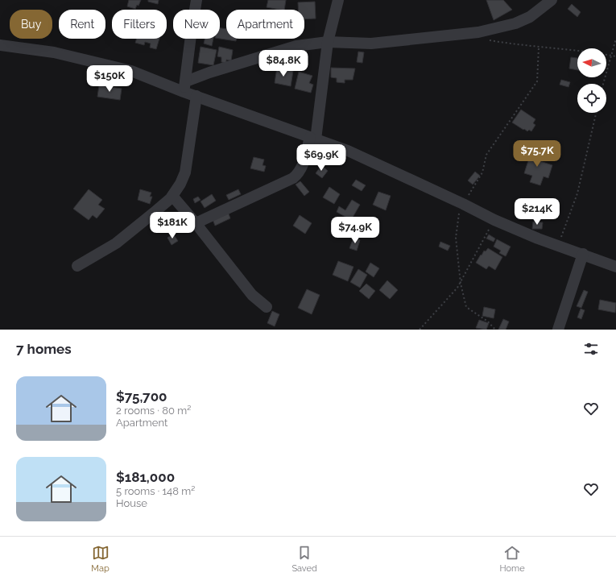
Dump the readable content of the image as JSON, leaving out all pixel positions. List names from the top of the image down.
{
  "north": "left",
  "page": {
    "chip": [
      "Buy",
      "Rent",
      "Filters",
      "New",
      "Apartment"
    ],
    "price": [
      "$84.8K",
      "$150K",
      "$75.7K",
      "$69.9K",
      "$214K",
      "$181K",
      "$74.9K"
    ],
    "heading": "7 homes",
    "list": [
      {
        "name": "$75,700",
        "note": "2 rooms · 80 m² · Apartment"
      },
      {
        "name": "$181,000",
        "note": "5 rooms · 148 m² · House"
      }
    ],
    "tabs": ["Map", "Saved", "Home"]
  }
}
